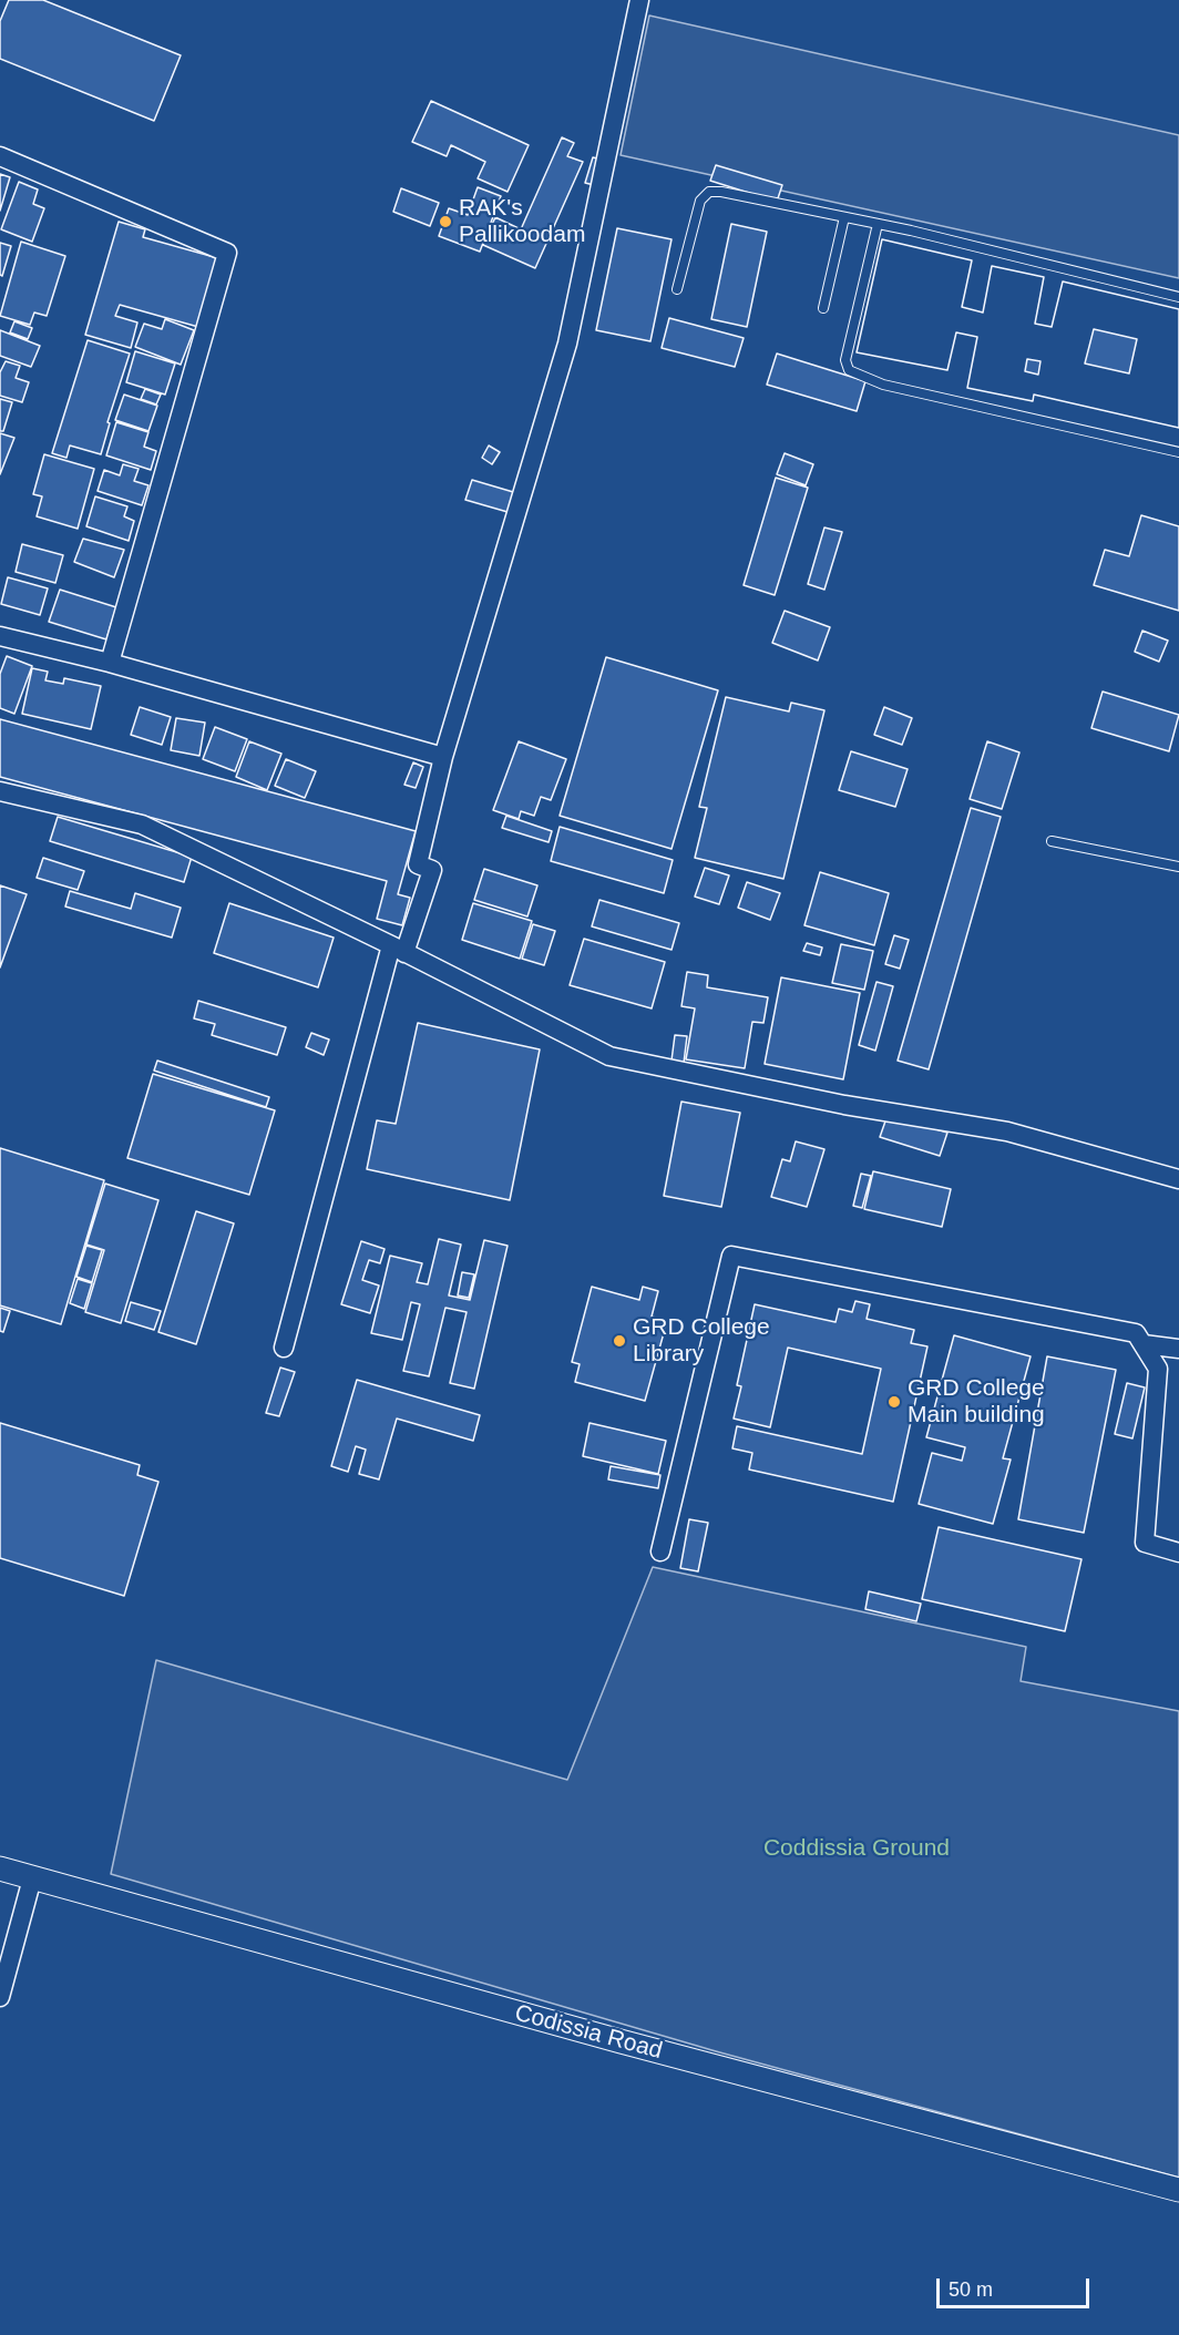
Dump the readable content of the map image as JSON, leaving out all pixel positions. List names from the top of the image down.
{
  "streets": {
    "street": ["Codissia Road"]
  },
  "parks": ["Coddissia Ground"],
  "places": ["RAK's Pallikoodam", "GRD College Library", "GRD College Main building"],
  "scale_bar": "50 m"
}
